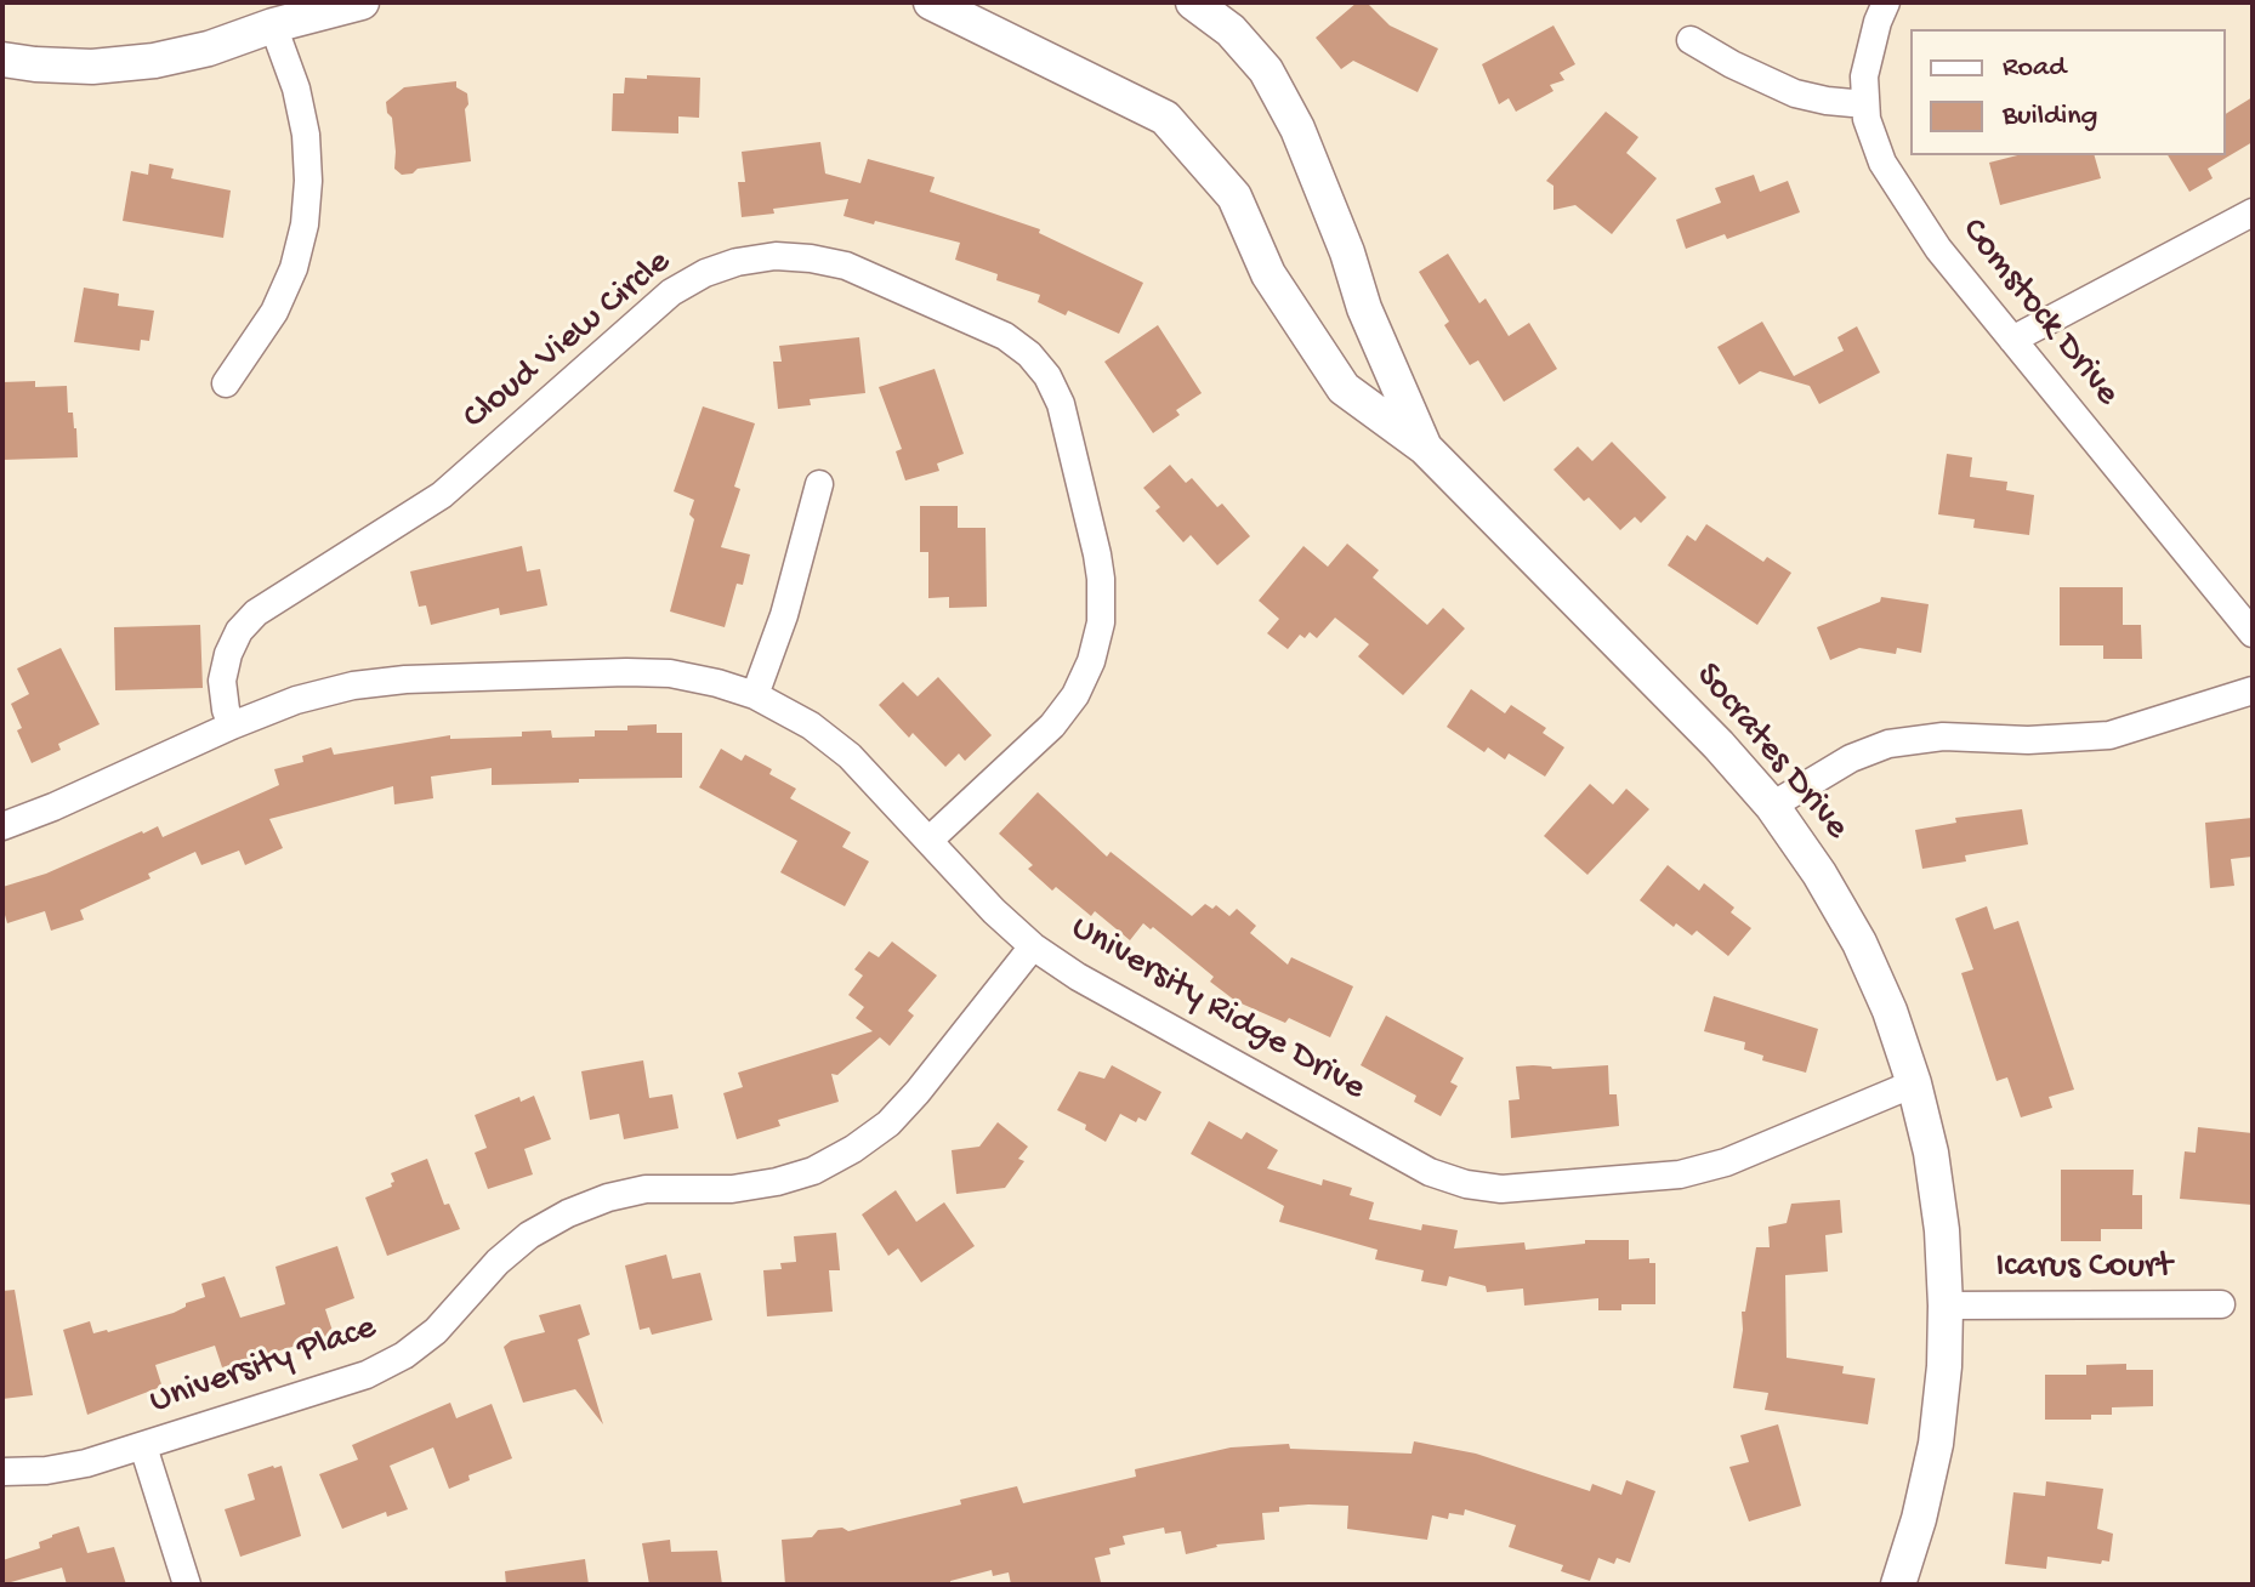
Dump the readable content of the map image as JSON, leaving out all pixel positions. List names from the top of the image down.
{
  "streets": {
    "street": [
      "Comstock Drive",
      "Cloud View Circle",
      "Socrates Drive",
      "University Ridge Drive",
      "Icarus Court",
      "University Place"
    ]
  },
  "crossings": [
    ["Cloud View Circle", "University Ridge Drive"],
    ["Socrates Drive", "University Ridge Drive"],
    ["Socrates Drive", "Icarus Court"],
    ["University Ridge Drive", "University Place"]
  ],
  "legend": ["Road", "Building"]
}
